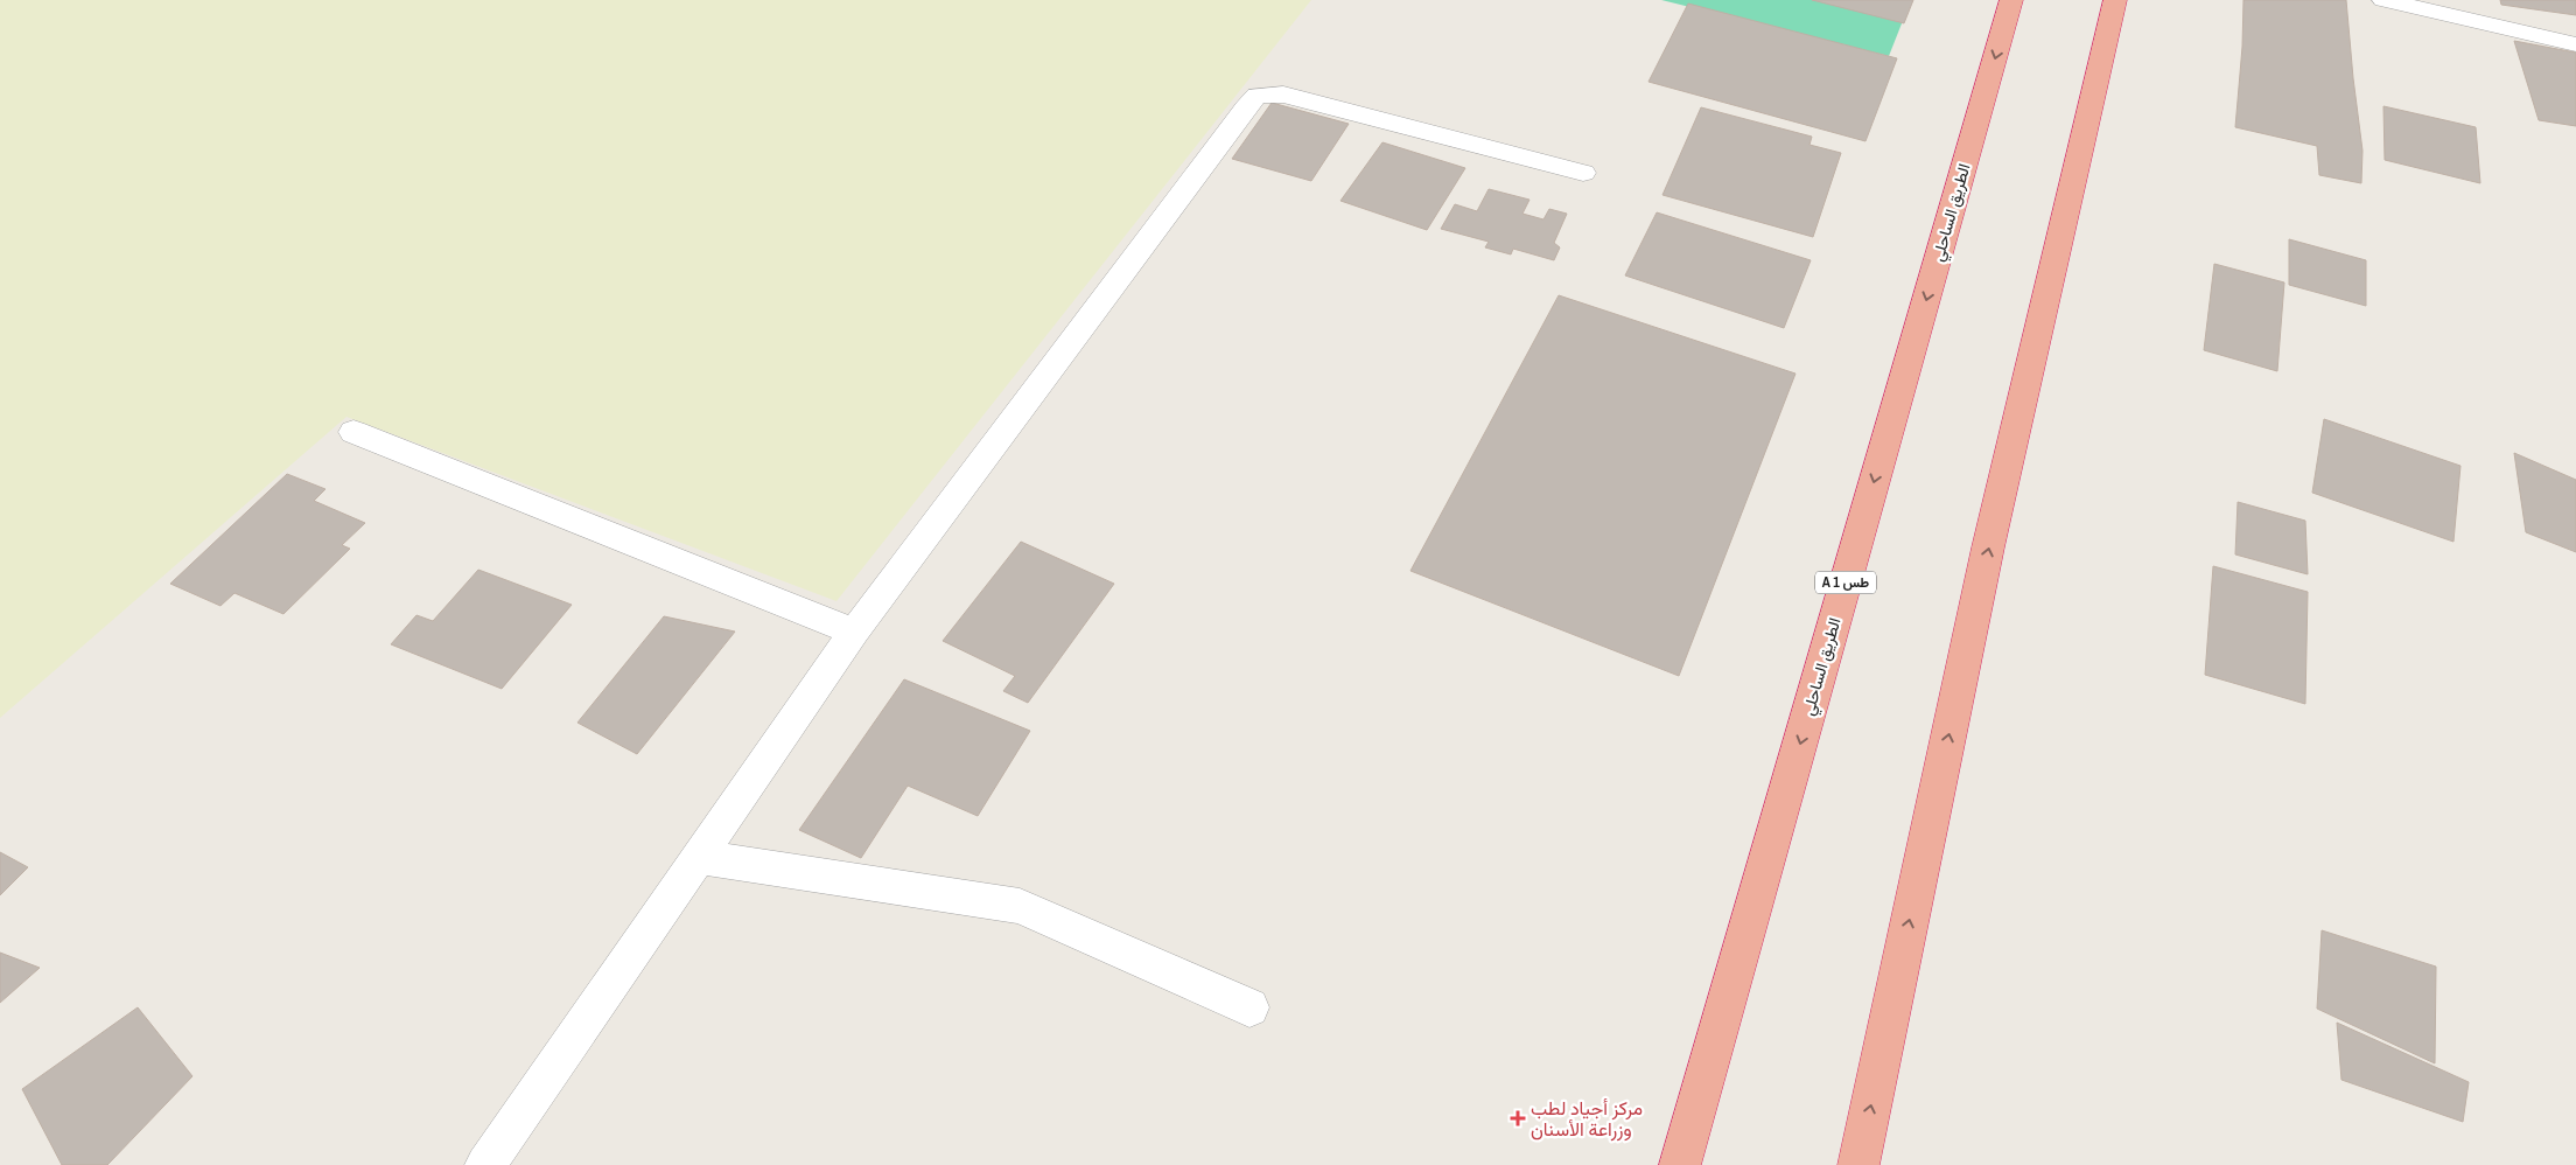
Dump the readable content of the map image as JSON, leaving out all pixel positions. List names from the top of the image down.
{
  "streets": {
    "highway": ["الطريق الساحلي", "A 1 طس"]
  },
  "places": {
    "health": ["مركز أجياد لطب وزراعة الأسنان"]
  }
}
